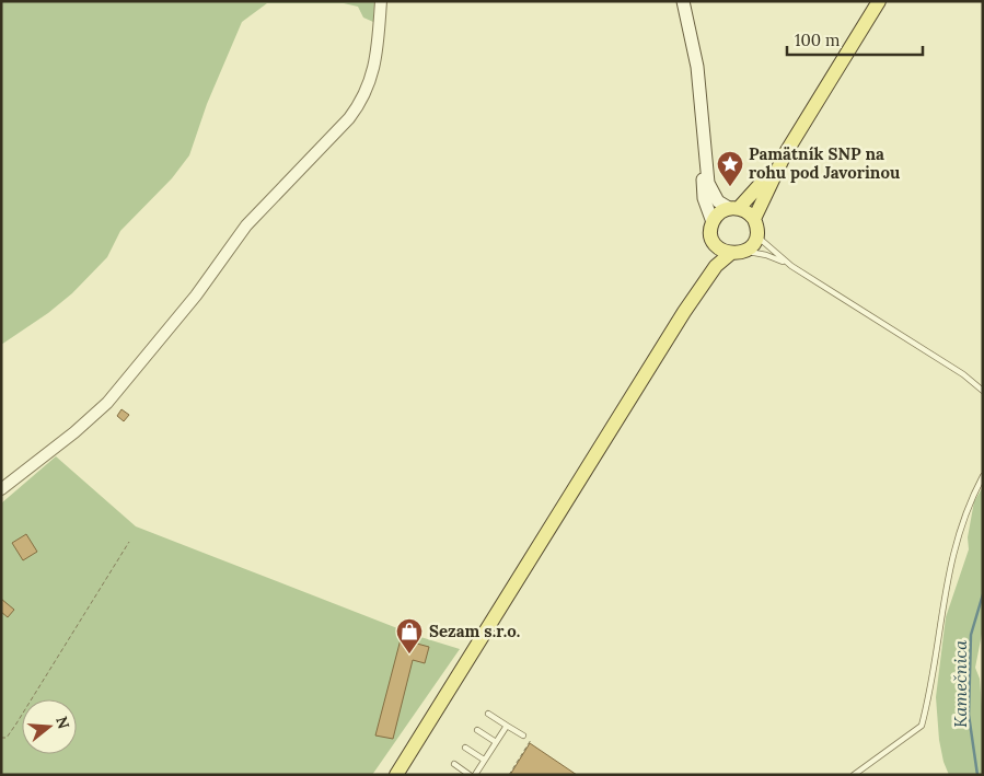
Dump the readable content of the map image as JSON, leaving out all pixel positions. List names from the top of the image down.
{
  "water": ["Kamečnica"],
  "places": {
    "place": ["Pamätník SNP na rohu pod Javorinou"],
    "shop": ["Sezam s.r.o."]
  },
  "scale_bar": "100 m",
  "north": "right"
}
